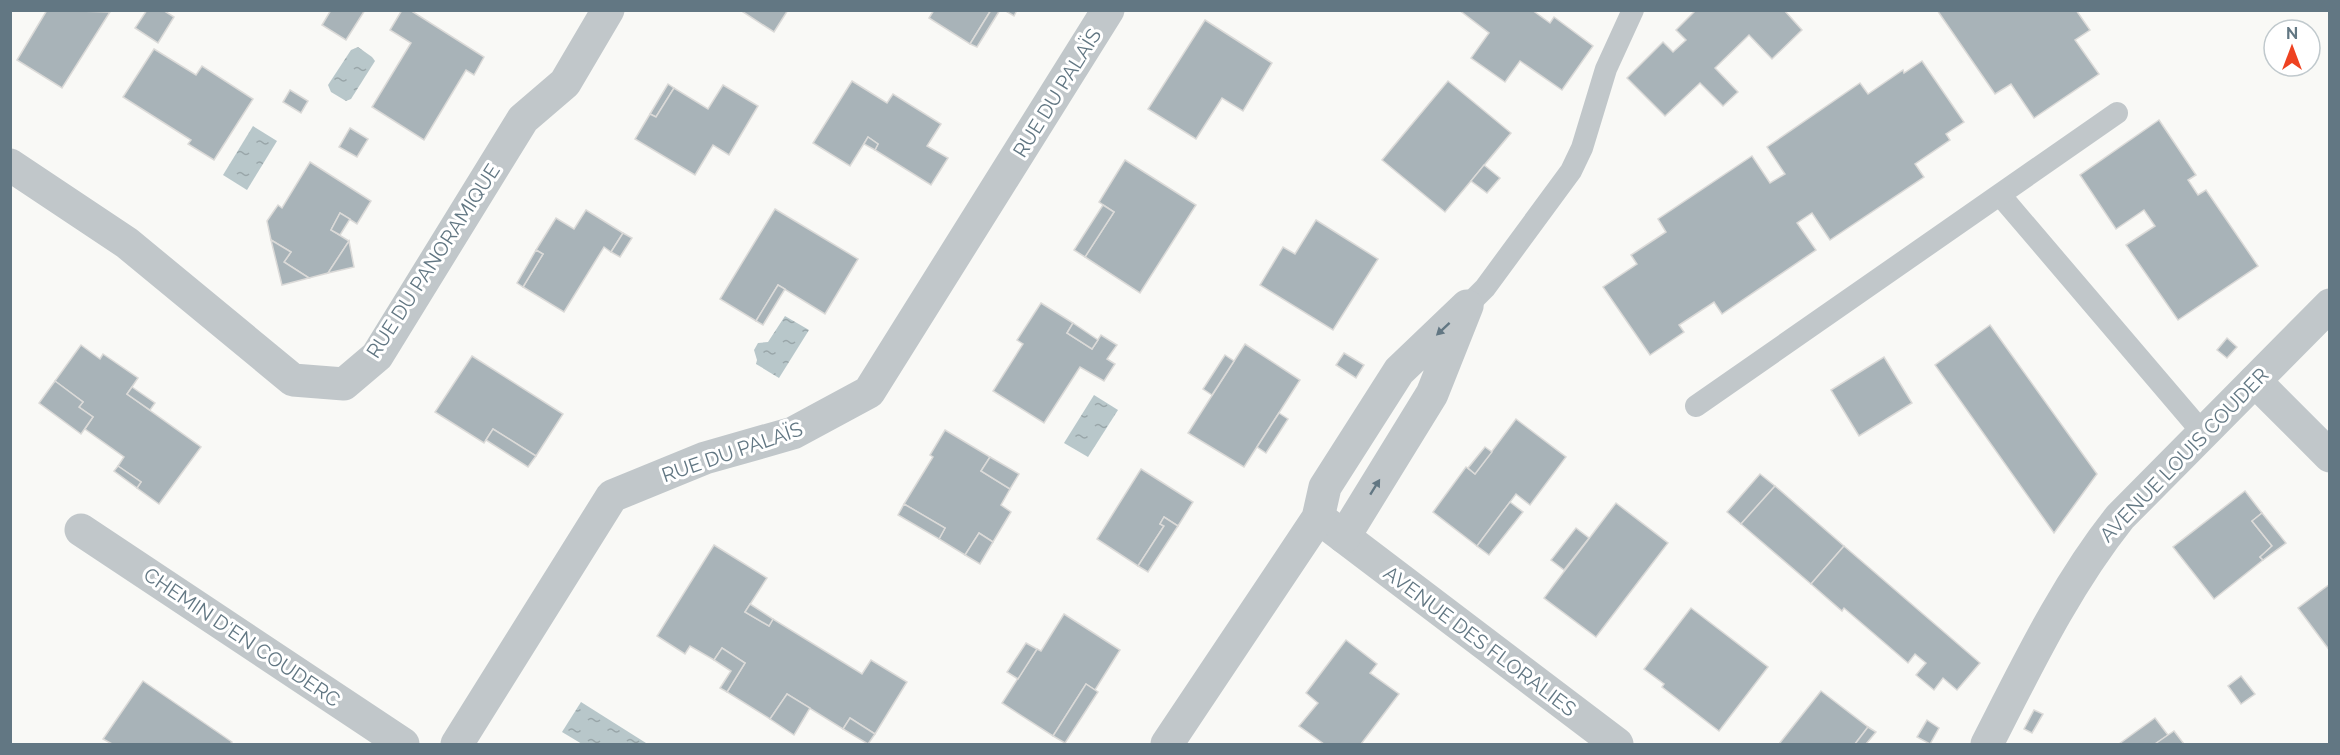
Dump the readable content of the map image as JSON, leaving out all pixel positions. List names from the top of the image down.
{
  "streets": {
    "street": [
      "RUE DU PALAÏS",
      "RUE DU PANORAMIQUE",
      "AVENUE LOUIS COUDER",
      "CHEMIN D'EN COUDERC",
      "AVENUE DES FLORALIES"
    ]
  },
  "north": "top"
}
